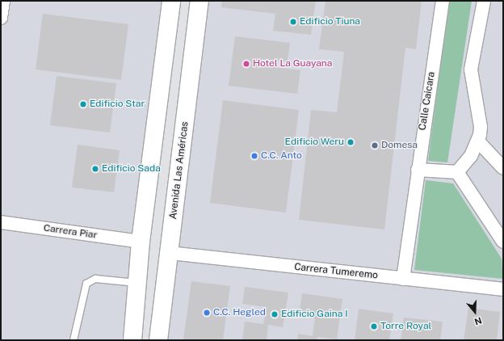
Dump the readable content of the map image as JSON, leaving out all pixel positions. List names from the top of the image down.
{
  "streets": {
    "main road": ["Avenida Las Américas"],
    "street": ["Calle Caicara", "Carrera Piar", "Carrera Tumeremo"]
  },
  "crossings": [
    ["Calle Caicara", "Carrera Tumeremo"],
    ["Avenida Las Américas", "Carrera Tumeremo"]
  ],
  "places": [
    "Edificio Tiuna",
    "Hotel La Guayana",
    "Edificio Star",
    "Edificio Weru",
    "Domesa",
    "C.C. Anto",
    "Edificio Sada",
    "C.C. Hegled",
    "Edificio Gaina I",
    "Torre Royal"
  ],
  "north": "bottom"
}
